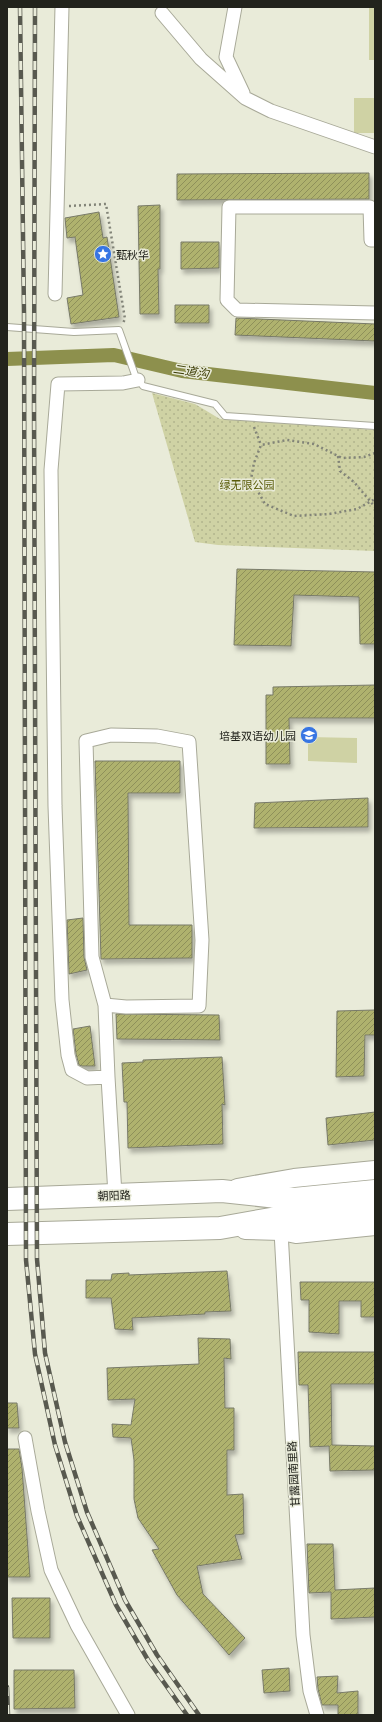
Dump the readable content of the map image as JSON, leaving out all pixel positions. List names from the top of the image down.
{
  "streets": {
    "highway": ["朝阳路"],
    "street": ["甘露园南里路"]
  },
  "water": ["二道沟"],
  "parks": ["绿无限公园"],
  "places": {
    "place": ["甄秋华"],
    "school or university": ["培基双语幼儿园"]
  }
}
